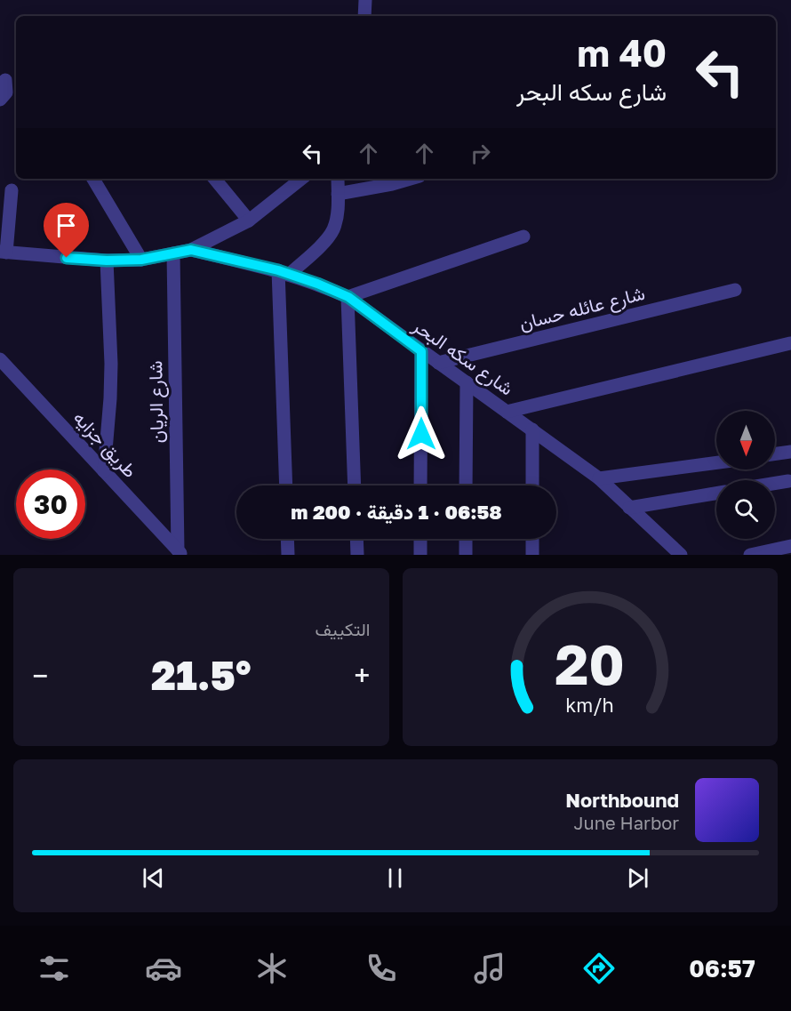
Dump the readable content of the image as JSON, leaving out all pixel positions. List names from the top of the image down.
{
  "streets": {
    "street": [
      "شارع عائله حسان",
      "شارع سكه البحر",
      "شارع الريان",
      "طريق جزايه"
    ]
  },
  "crossings": [
    ["شارع عائله حسان", "شارع سكه البحر"],
    ["شارع الريان", "طريق جزايه"]
  ],
  "north": "bottom",
  "page": {
    "turn": ["40 m", "شارع سكه البحر"],
    "limit": "30",
    "trip": "06:58 · 1 دقيقة · 200 m",
    "tile": "التكييف",
    "heat": ["−", "21.5°", "+"],
    "song": ["Northbound", "June Harbor"],
    "tabs": "06:57",
    "gauge": ["20", "km/h"]
  }
}
